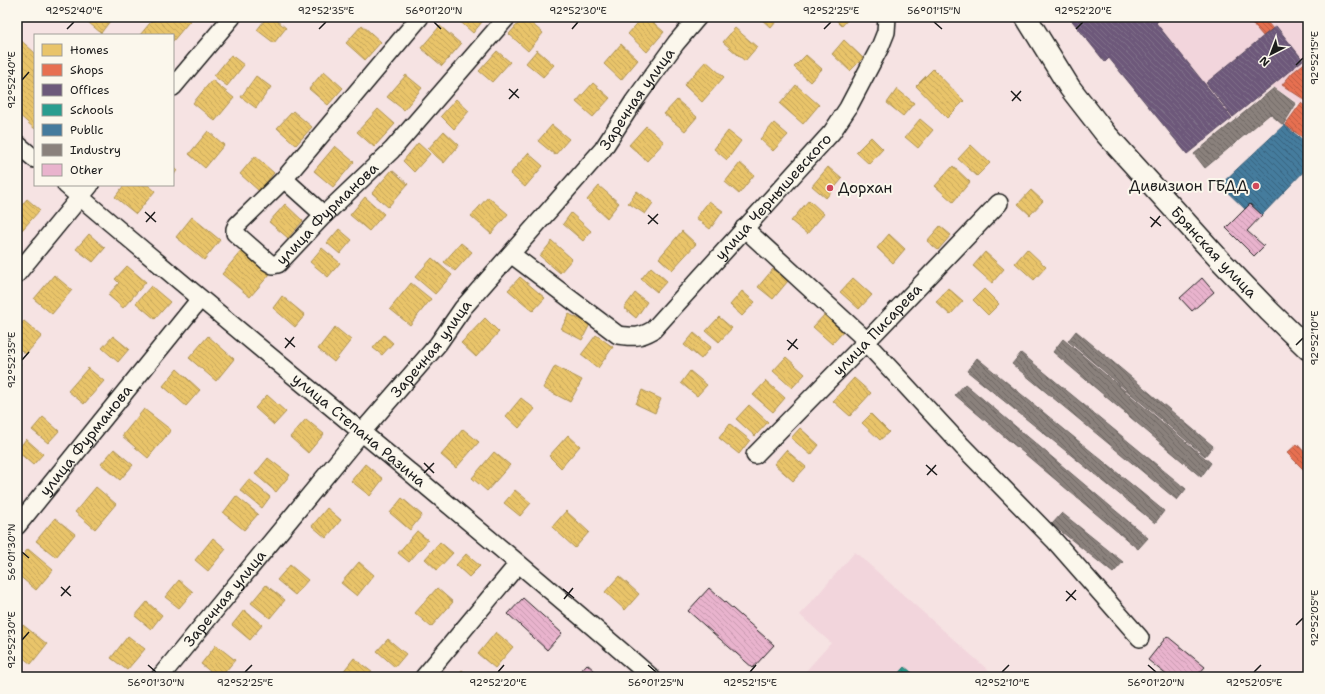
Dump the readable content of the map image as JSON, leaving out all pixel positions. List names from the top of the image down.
{
  "streets": {
    "main road": ["Брянская улица"],
    "street": [
      "Заречная улица",
      "улица Чернышевского",
      "улица Фурманова",
      "улица Писарева",
      "улица Степана Разина"
    ]
  },
  "crossings": [
    ["Заречная улица", "улица Чернышевского"],
    ["Заречная улица", "улица Степана Разина"],
    ["улица Фурманова", "улица Степана Разина"]
  ],
  "places": ["Дивизион ГБДД", "Дорхан"],
  "legend": [
    "Homes",
    "Shops",
    "Offices",
    "Schools",
    "Public",
    "Industry",
    "Other"
  ],
  "north": "bottom left",
  "coordinates": [
    "92°52'40\"E",
    "92°52'35\"E",
    "56°01'20\"N",
    "92°52'30\"E",
    "92°52'25\"E",
    "56°01'15\"N",
    "92°52'20\"E",
    "92°52'15\"E",
    "92°52'10\"E",
    "56°01'30\"N",
    "92°52'05\"E",
    "56°01'25\"N"
  ]
}
